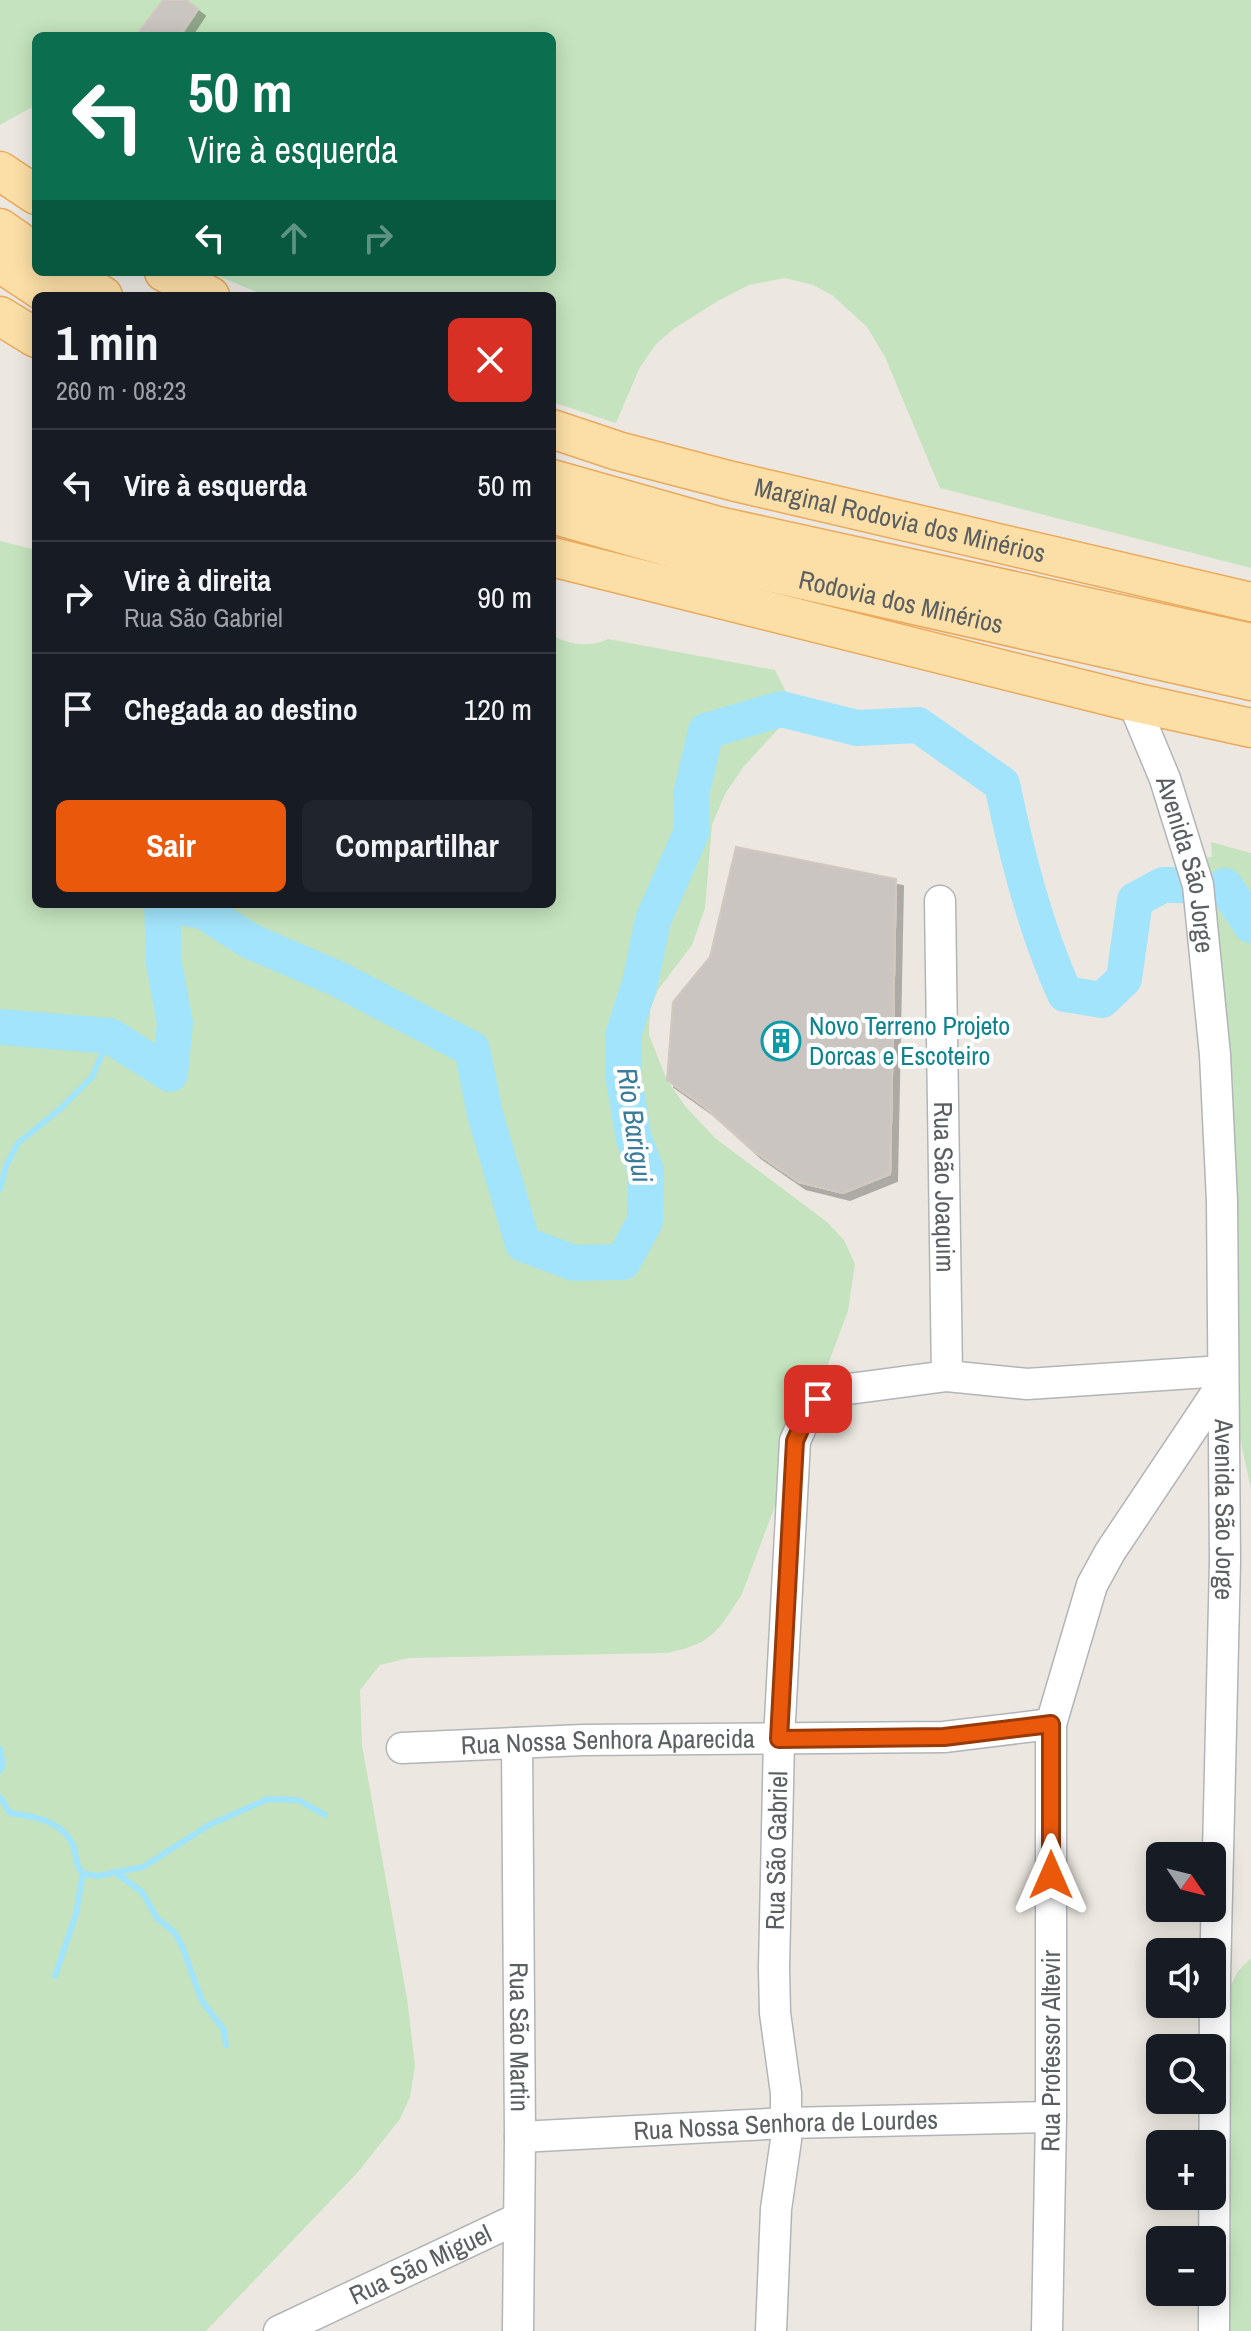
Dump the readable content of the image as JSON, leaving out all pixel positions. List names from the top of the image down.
{
  "streets": {
    "main road": ["Marginal Rodovia dos Minérios", "Rodovia dos Minérios"],
    "street": [
      "Avenida São Jorge",
      "Rua São Joaquim",
      "Rua Nossa Senhora Aparecida",
      "Rua São Gabriel",
      "Rua São Martin",
      "Rua Professor Altevir",
      "Rua Nossa Senhora de Lourdes",
      "Rua São Miguel"
    ]
  },
  "crossings": [
    ["Avenida São Jorge", "Rua São Gabriel"],
    ["Avenida São Jorge", "Rua Professor Altevir"],
    ["Rua São Joaquim", "Rua São Gabriel"],
    ["Rua Nossa Senhora Aparecida", "Rua São Gabriel"],
    ["Rua Nossa Senhora Aparecida", "Rua São Martin"],
    ["Rua Nossa Senhora Aparecida", "Rua Professor Altevir"],
    ["Rua São Gabriel", "Rua Professor Altevir"],
    ["Rua São Gabriel", "Rua Nossa Senhora de Lourdes"],
    ["Rua São Martin", "Rua Nossa Senhora de Lourdes"],
    ["Rua São Martin", "Rua São Miguel"],
    ["Rua Professor Altevir", "Rua Nossa Senhora de Lourdes"]
  ],
  "water": ["Rio Barigui"],
  "places": {
    "building": ["Novo Terreno Projeto Dorcas e Escoteiro"]
  },
  "north": "bottom right",
  "page": {
    "turn": ["50 m", "Vire à esquerda"],
    "heading": ["1 min", "260 m · 08:23"],
    "list": [
      {
        "name": "Vire à esquerda",
        "value": "50 m"
      },
      {
        "name": "Vire à direita",
        "note": "Rua São Gabriel",
        "value": "90 m"
      },
      {
        "name": "Chegada ao destino",
        "value": "120 m"
      }
    ],
    "buttons": ["Sair", "Compartilhar"],
    "map_buttons": ["+", "−"]
  }
}
